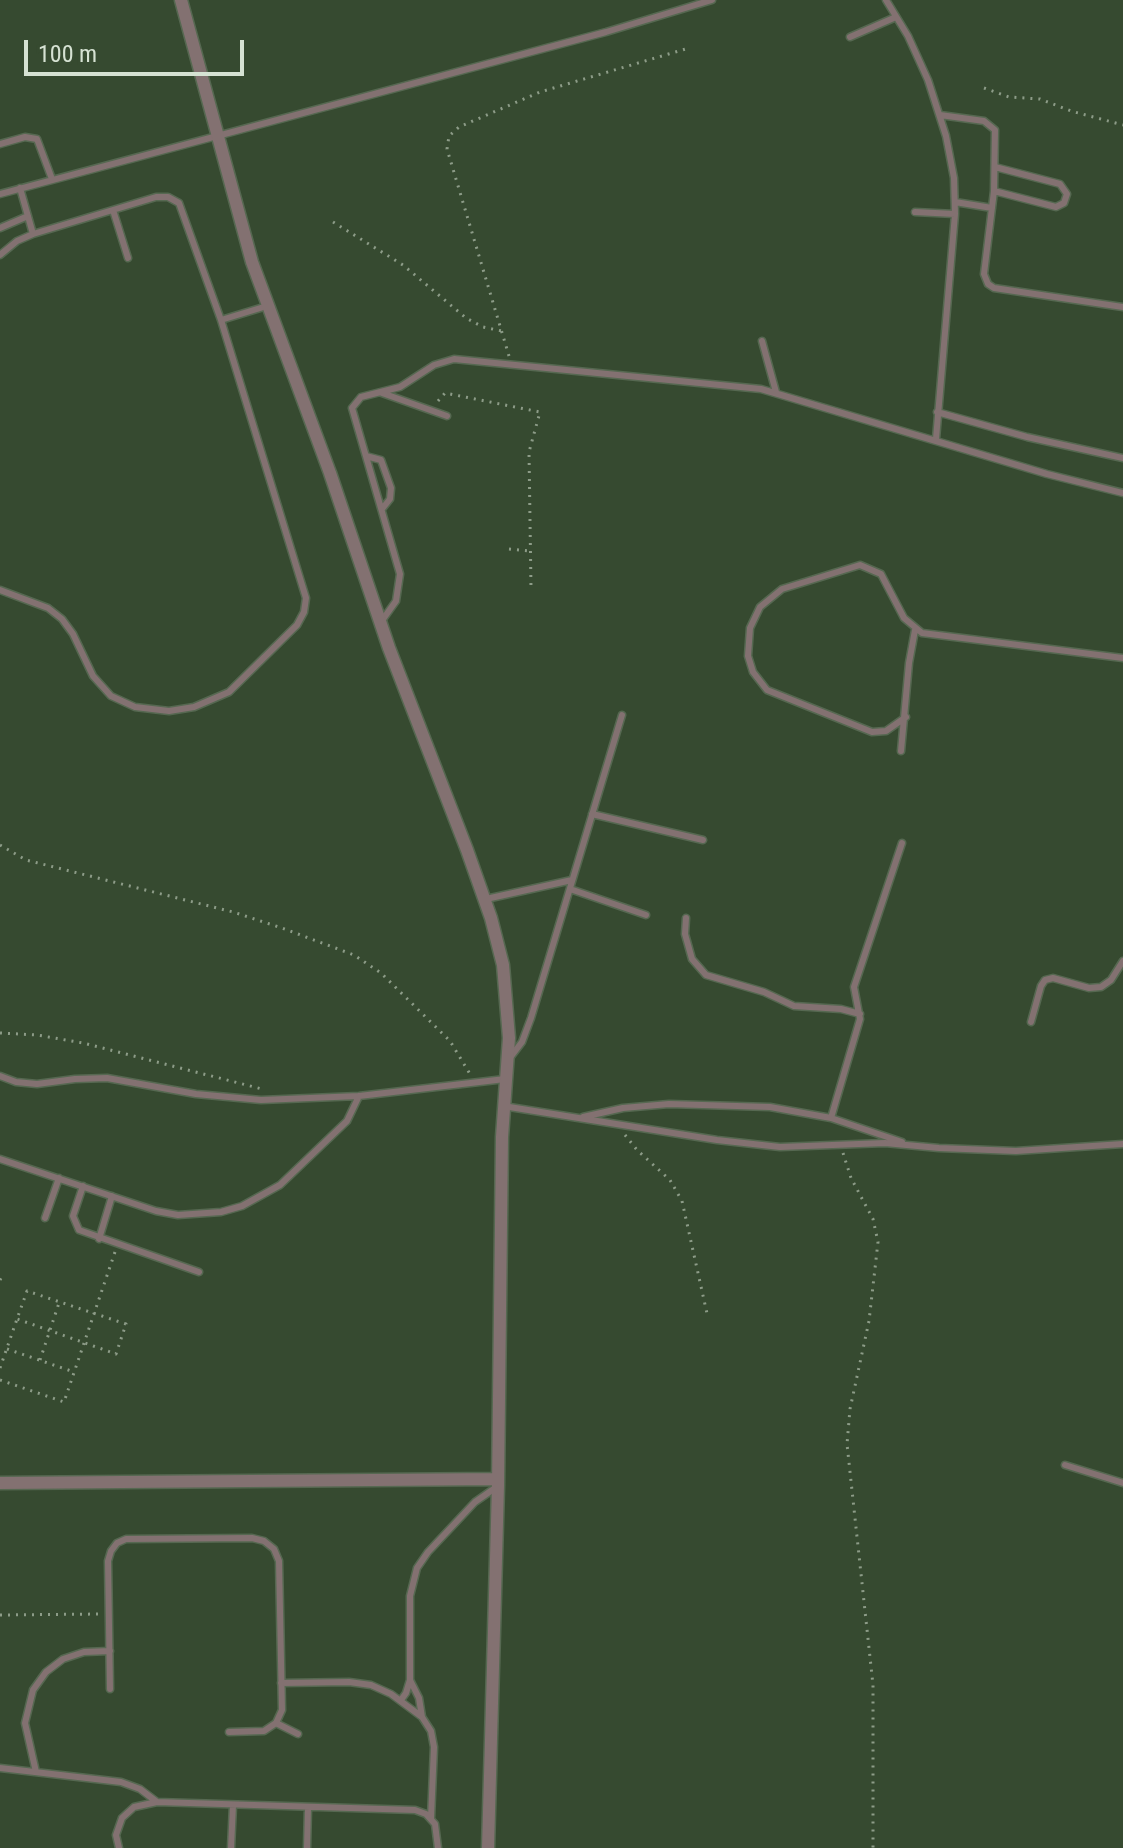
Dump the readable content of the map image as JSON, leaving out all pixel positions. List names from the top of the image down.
{
  "scale_bar": "100 m"
}
